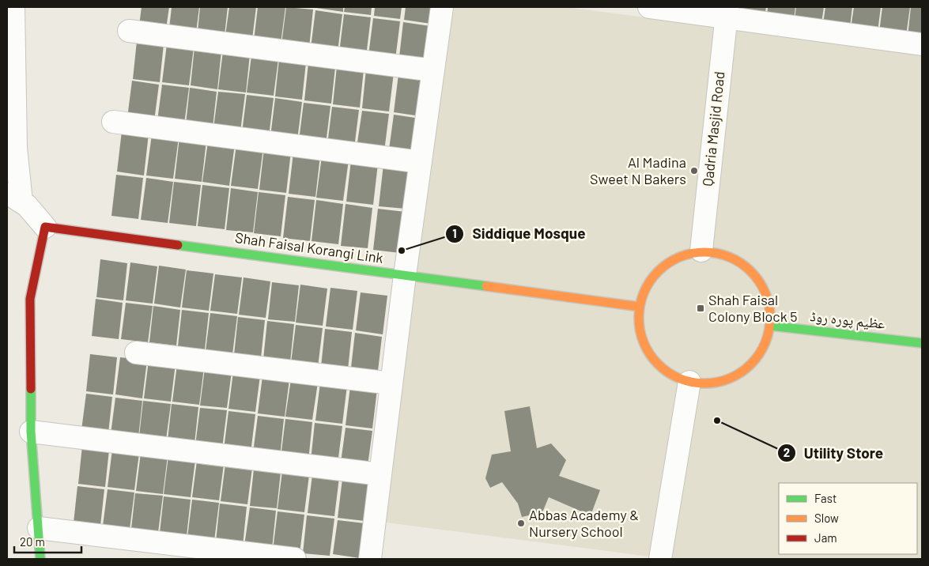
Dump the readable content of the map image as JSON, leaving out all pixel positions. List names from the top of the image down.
{
  "streets": {
    "street": ["Qadria Masjid Road", "Shah Faisal Korangi Link", "عظیم پورہ روڈ"]
  },
  "crossings": [
    ["Qadria Masjid Road", "Shah Faisal Korangi Link"],
    ["Qadria Masjid Road", "عظیم پورہ روڈ"],
    ["Shah Faisal Korangi Link", "عظیم پورہ روڈ"]
  ],
  "places": {
    "other": [
      "Al Madina Sweet N Bakers",
      "Siddique Mosque",
      "Utility Store",
      "Abbas Academy & Nursery School"
    ],
    "transit": ["Shah Faisal Colony Block 5"]
  },
  "legend": ["Fast", "Slow", "Jam"],
  "scale_bar": "20 m"
}
